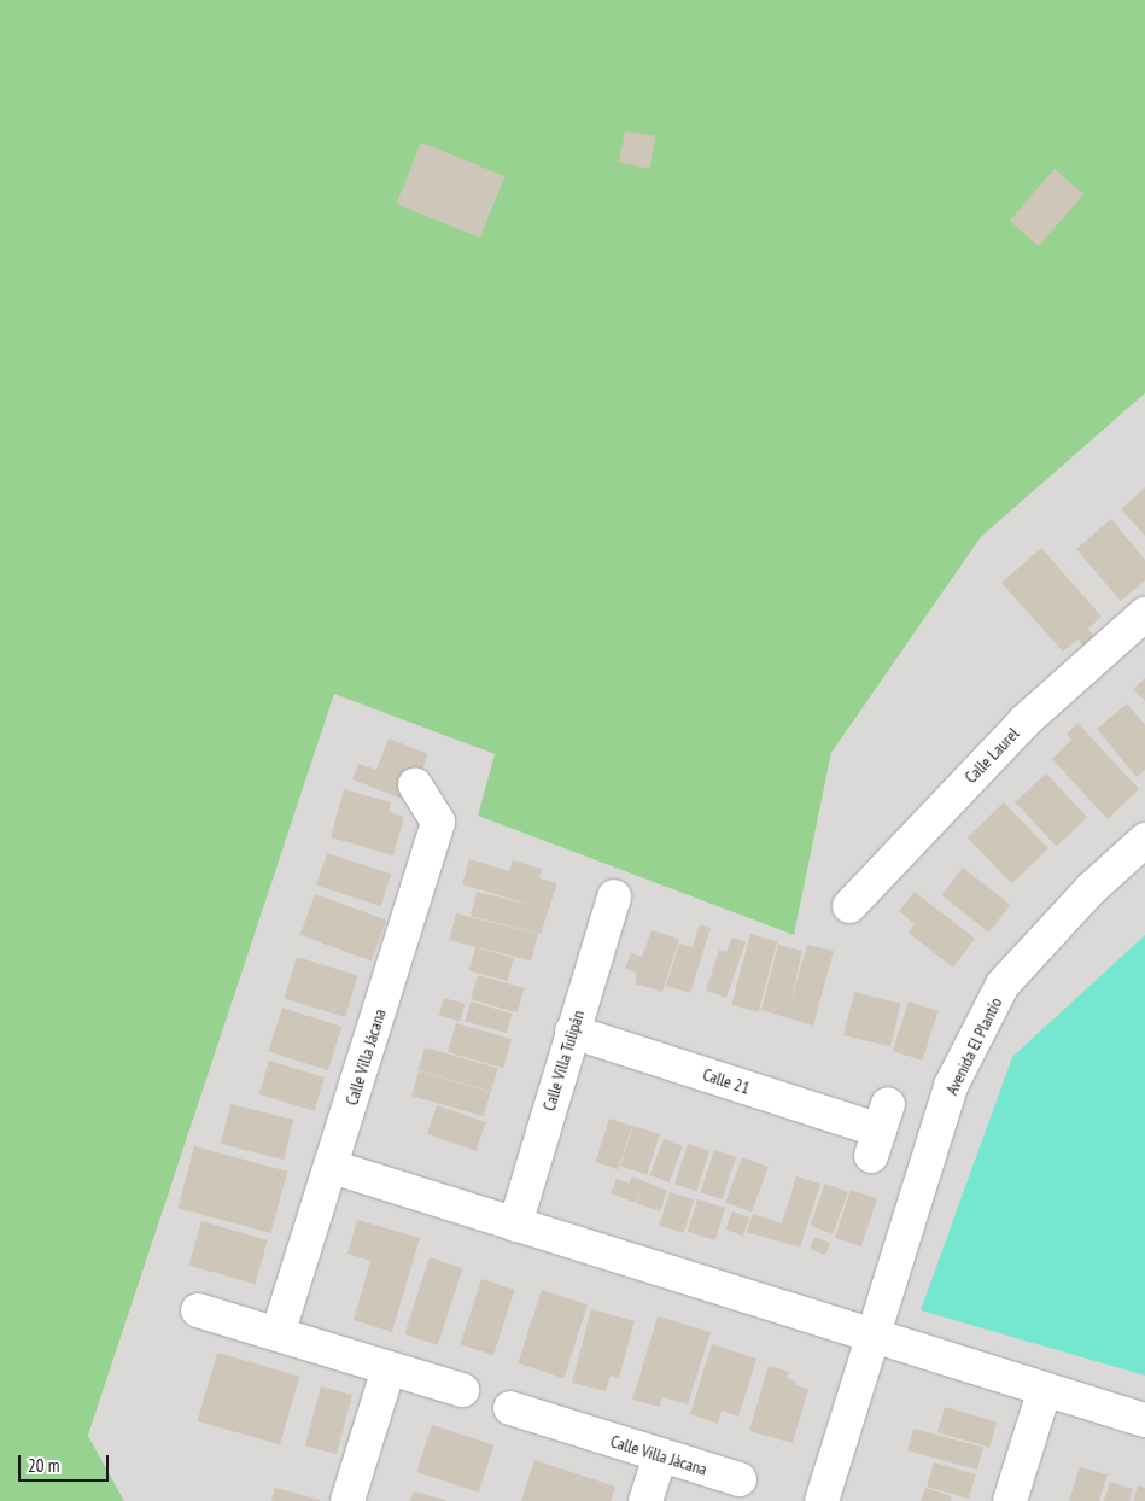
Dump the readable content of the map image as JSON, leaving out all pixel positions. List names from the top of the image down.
{
  "streets": {
    "street": [
      "Calle Laurel",
      "Avenida El Plantío",
      "Calle Villa Jácana",
      "Calle Villa Tulipán",
      "Calle 21"
    ]
  },
  "crossings": [
    ["Calle Villa Tulipán", "Calle 21"]
  ],
  "scale_bar": "20 m"
}
